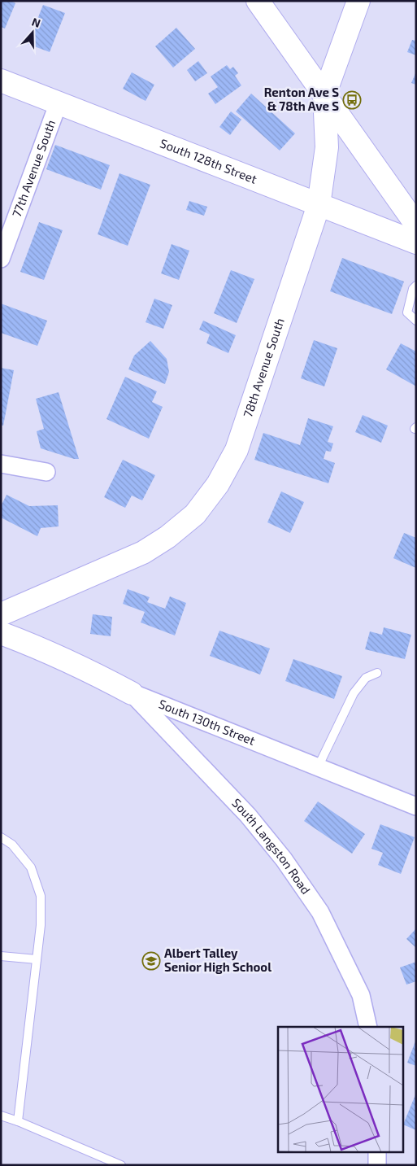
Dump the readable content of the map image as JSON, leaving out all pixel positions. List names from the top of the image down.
{
  "streets": {
    "street": [
      "South 128th Street",
      "77th Avenue South",
      "78th Avenue South",
      "South 130th Street",
      "South Langston Road"
    ]
  },
  "crossings": [
    ["South 128th Street", "77th Avenue South"],
    ["South 128th Street", "78th Avenue South"],
    ["South 130th Street", "South Langston Road"]
  ],
  "places": {
    "bus stop": ["Renton Ave S & 78th Ave S"],
    "school or university": ["Albert Talley Senior High School"]
  },
  "north": "top"
}
